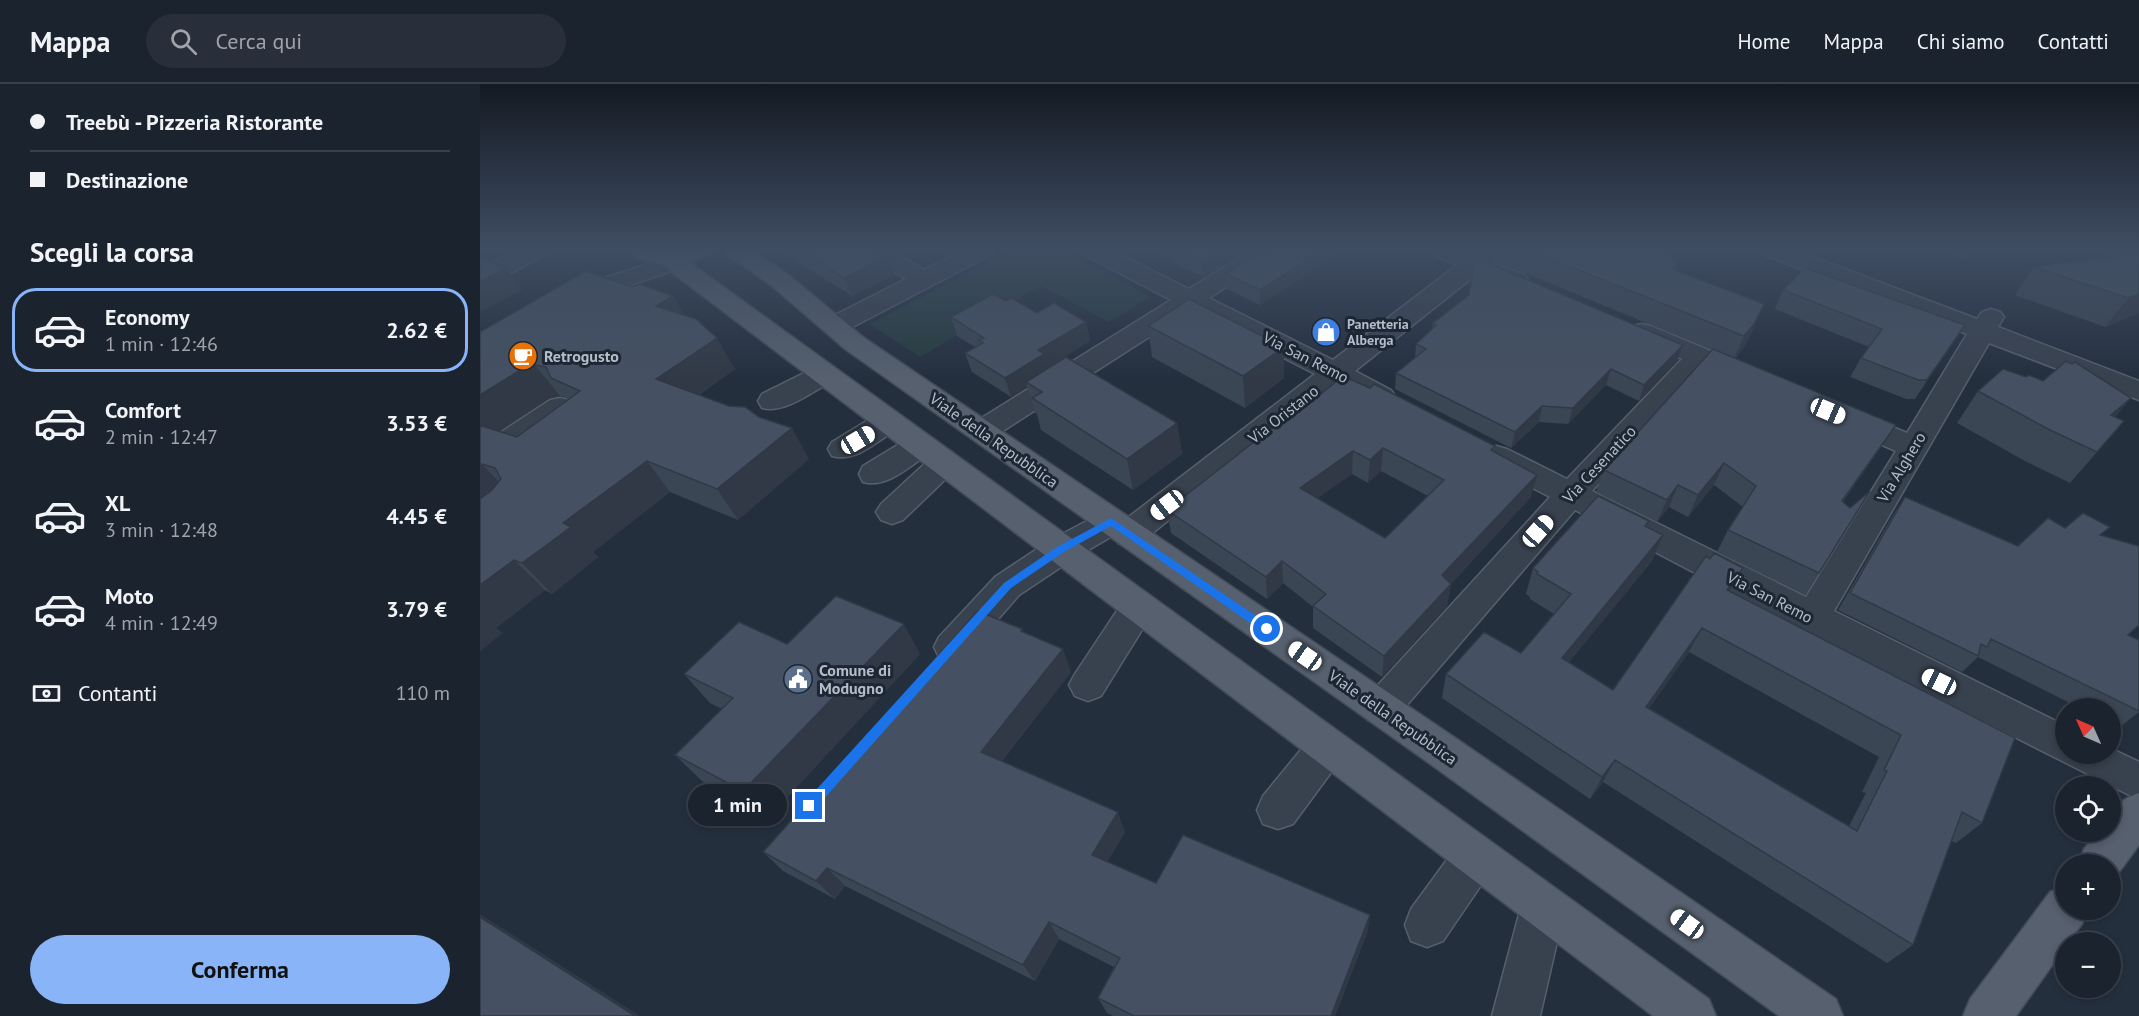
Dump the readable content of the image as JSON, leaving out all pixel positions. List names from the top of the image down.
{
  "streets": {
    "main road": ["Viale della Repubblica"],
    "street": [
      "Via San Remo",
      "Via Oristano",
      "Via Cesenatico",
      "Via Alghero"
    ]
  },
  "crossings": [
    ["Via San Remo", "Via Oristano"],
    ["Via San Remo", "Via Cesenatico"],
    ["Via San Remo", "Via Alghero"],
    ["Via Oristano", "Viale della Repubblica"],
    ["Viale della Repubblica", "Via Cesenatico"]
  ],
  "places": {
    "shop": ["Panetteria Alberga"],
    "cafe": ["Retrogusto"],
    "public building": ["Comune di Modugno"]
  },
  "north": "top left",
  "page": {
    "header": "Mappa",
    "search": "Cerca qui",
    "nav": [
      "Home",
      "Mappa",
      "Chi siamo",
      "Contatti"
    ],
    "banner": ["Treebù - Pizzeria Ristorante", "Destinazione"],
    "heading": "Scegli la corsa",
    "list": [
      {
        "name": "Economy",
        "note": "1 min · 12:46",
        "value": "2.62 €"
      },
      {
        "name": "Comfort",
        "note": "2 min · 12:47",
        "value": "3.53 €"
      },
      {
        "name": "XL",
        "note": "3 min · 12:48",
        "value": "4.45 €"
      },
      {
        "name": "Moto",
        "note": "4 min · 12:49",
        "value": "3.79 €"
      }
    ],
    "pay": ["Contanti", "110 m"],
    "map_buttons": ["+", "−"],
    "bubble": "1 min",
    "buttons": "Conferma"
  }
}
